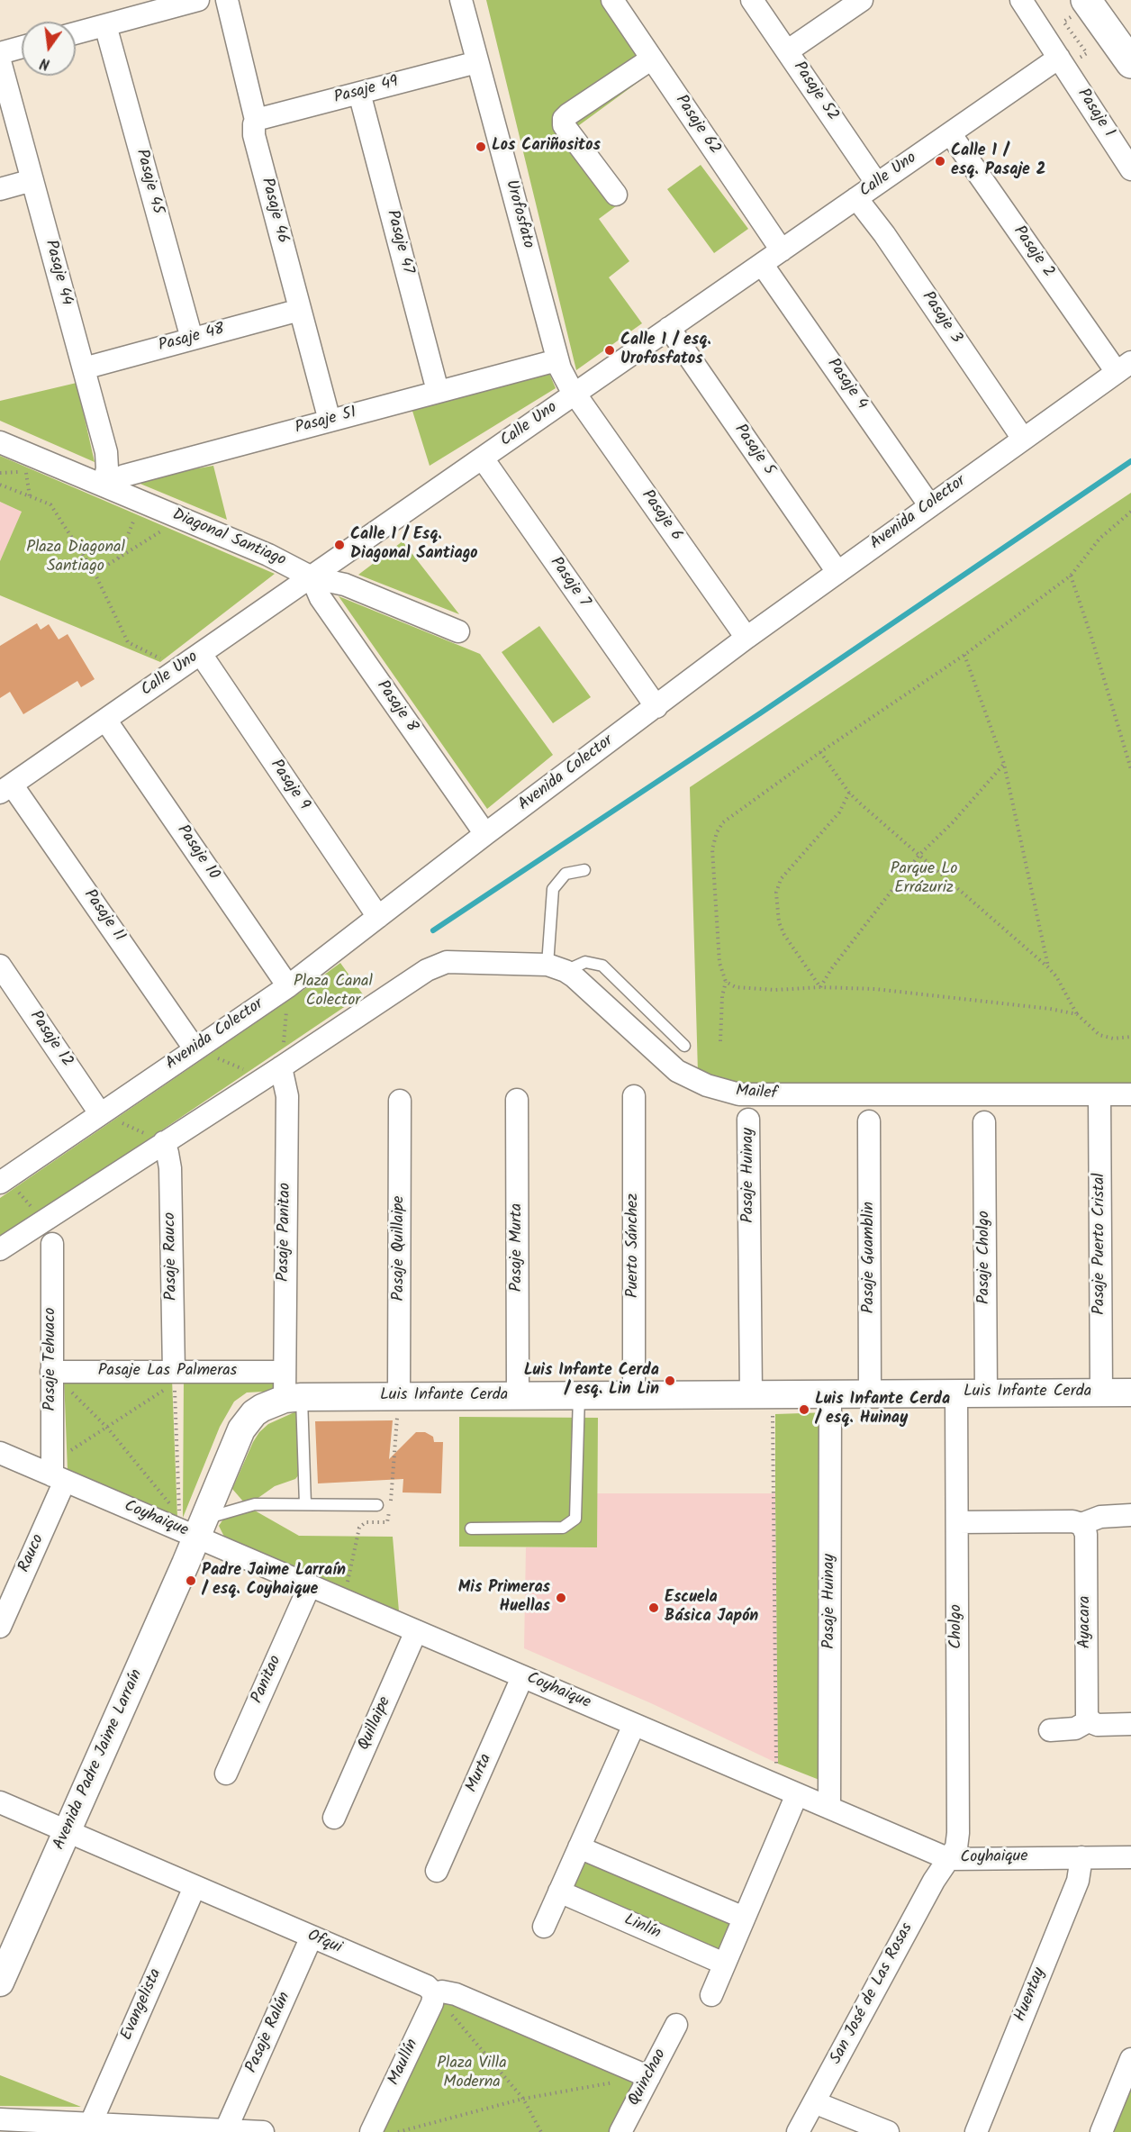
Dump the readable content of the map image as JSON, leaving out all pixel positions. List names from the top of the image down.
{
  "streets": {
    "street": [
      "Pasaje 49",
      "Pasaje 52",
      "Pasaje 1",
      "Pasaje 62",
      "Calle Uno",
      "Pasaje 45",
      "Pasaje 46",
      "Urofosfato",
      "Pasaje 47",
      "Pasaje 2",
      "Pasaje 44",
      "Pasaje 3",
      "Pasaje 48",
      "Pasaje 4",
      "Pasaje 51",
      "Pasaje 5",
      "Avenida Colector",
      "Pasaje 6",
      "Diagonal Santiago",
      "Pasaje 7",
      "Pasaje 8",
      "Pasaje 9",
      "Pasaje 10",
      "Pasaje 11",
      "Pasaje 12",
      "Mailef",
      "Pasaje Huinay",
      "Pasaje Panitao",
      "Pasaje Puerto Cristal",
      "Puerto Sánchez",
      "Pasaje Murta",
      "Pasaje Quillaipe",
      "Pasaje Rauco",
      "Pasaje Guamblin",
      "Pasaje Cholgo",
      "Pasaje Tehuaco",
      "Pasaje Las Palmeras",
      "Luis Infante Cerda",
      "Coyhaique",
      "Rauco",
      "Ayacara",
      "Cholgo",
      "Panitao",
      "Quillaipe",
      "Avenida Padre Jaime Larraín",
      "Murta",
      "Linlín",
      "Ofqui",
      "San José de Las Rosas",
      "Huentay",
      "Evangelista",
      "Pasaje Ralún",
      "Maullín",
      "Quinchao"
    ]
  },
  "crossings": [
    ["Pasaje 49", "Pasaje 46"],
    ["Pasaje 49", "Urofosfato"],
    ["Pasaje 49", "Pasaje 47"],
    ["Pasaje 52", "Calle Uno"],
    ["Pasaje 1", "Calle Uno"],
    ["Pasaje 62", "Calle Uno"],
    ["Calle Uno", "Urofosfato"],
    ["Calle Uno", "Pasaje 2"],
    ["Calle Uno", "Pasaje 3"],
    ["Calle Uno", "Pasaje 4"],
    ["Calle Uno", "Pasaje 5"],
    ["Calle Uno", "Pasaje 6"],
    ["Calle Uno", "Diagonal Santiago"],
    ["Calle Uno", "Pasaje 7"],
    ["Calle Uno", "Pasaje 8"],
    ["Calle Uno", "Pasaje 9"],
    ["Calle Uno", "Pasaje 10"],
    ["Calle Uno", "Pasaje 11"],
    ["Pasaje 45", "Pasaje 48"],
    ["Pasaje 46", "Pasaje 48"],
    ["Pasaje 46", "Pasaje 51"],
    ["Urofosfato", "Pasaje 6"],
    ["Pasaje 47", "Pasaje 51"],
    ["Pasaje 2", "Avenida Colector"],
    ["Pasaje 44", "Pasaje 48"],
    ["Pasaje 44", "Pasaje 51"],
    ["Pasaje 44", "Diagonal Santiago"],
    ["Pasaje 3", "Avenida Colector"],
    ["Pasaje 4", "Avenida Colector"],
    ["Pasaje 51", "Diagonal Santiago"],
    ["Pasaje 5", "Avenida Colector"],
    ["Avenida Colector", "Pasaje 6"],
    ["Avenida Colector", "Pasaje 7"],
    ["Avenida Colector", "Pasaje 8"],
    ["Avenida Colector", "Pasaje 9"],
    ["Avenida Colector", "Pasaje 10"],
    ["Avenida Colector", "Pasaje 11"],
    ["Avenida Colector", "Pasaje 12"],
    ["Diagonal Santiago", "Pasaje 8"],
    ["Mailef", "Pasaje Puerto Cristal"],
    ["Pasaje Huinay", "Luis Infante Cerda"],
    ["Pasaje Huinay", "Coyhaique"],
    ["Pasaje Panitao", "Pasaje Las Palmeras"],
    ["Pasaje Panitao", "Luis Infante Cerda"],
    ["Pasaje Puerto Cristal", "Luis Infante Cerda"],
    ["Puerto Sánchez", "Luis Infante Cerda"],
    ["Pasaje Murta", "Luis Infante Cerda"],
    ["Pasaje Quillaipe", "Luis Infante Cerda"],
    ["Pasaje Rauco", "Pasaje Las Palmeras"],
    ["Pasaje Guamblin", "Luis Infante Cerda"],
    ["Pasaje Cholgo", "Luis Infante Cerda"],
    ["Pasaje Tehuaco", "Pasaje Las Palmeras"],
    ["Pasaje Tehuaco", "Coyhaique"],
    ["Pasaje Tehuaco", "Rauco"],
    ["Luis Infante Cerda", "Coyhaique"],
    ["Luis Infante Cerda", "Cholgo"],
    ["Luis Infante Cerda", "Avenida Padre Jaime Larraín"],
    ["Coyhaique", "Rauco"],
    ["Coyhaique", "Cholgo"],
    ["Coyhaique", "Panitao"],
    ["Coyhaique", "Quillaipe"],
    ["Coyhaique", "Avenida Padre Jaime Larraín"],
    ["Coyhaique", "Murta"],
    ["Coyhaique", "San José de Las Rosas"],
    ["Coyhaique", "Huentay"],
    ["Cholgo", "San José de Las Rosas"],
    ["Avenida Padre Jaime Larraín", "Ofqui"],
    ["Ofqui", "Evangelista"],
    ["Ofqui", "Pasaje Ralún"],
    ["Ofqui", "Maullín"],
    ["Ofqui", "Quinchao"]
  ],
  "parks": [
    "Plaza Diagonal Santiago",
    "Parque Lo Errázuriz",
    "Plaza Canal Colector",
    "Plaza Villa Moderna"
  ],
  "places": [
    "Los Cariñositos",
    "Calle 1 / esq. Pasaje 2",
    "Calle 1 / esq. Urofosfatos",
    "Calle 1 / Esq. Diagonal Santiago",
    "Luis Infante Cerda / esq. Lin Lin",
    "Luis Infante Cerda / esq. Huinay",
    "Padre Jaime Larraín / esq. Coyhaique",
    "Mis Primeras Huellas",
    "Escuela Básica Japón"
  ],
  "north": "bottom"
}
